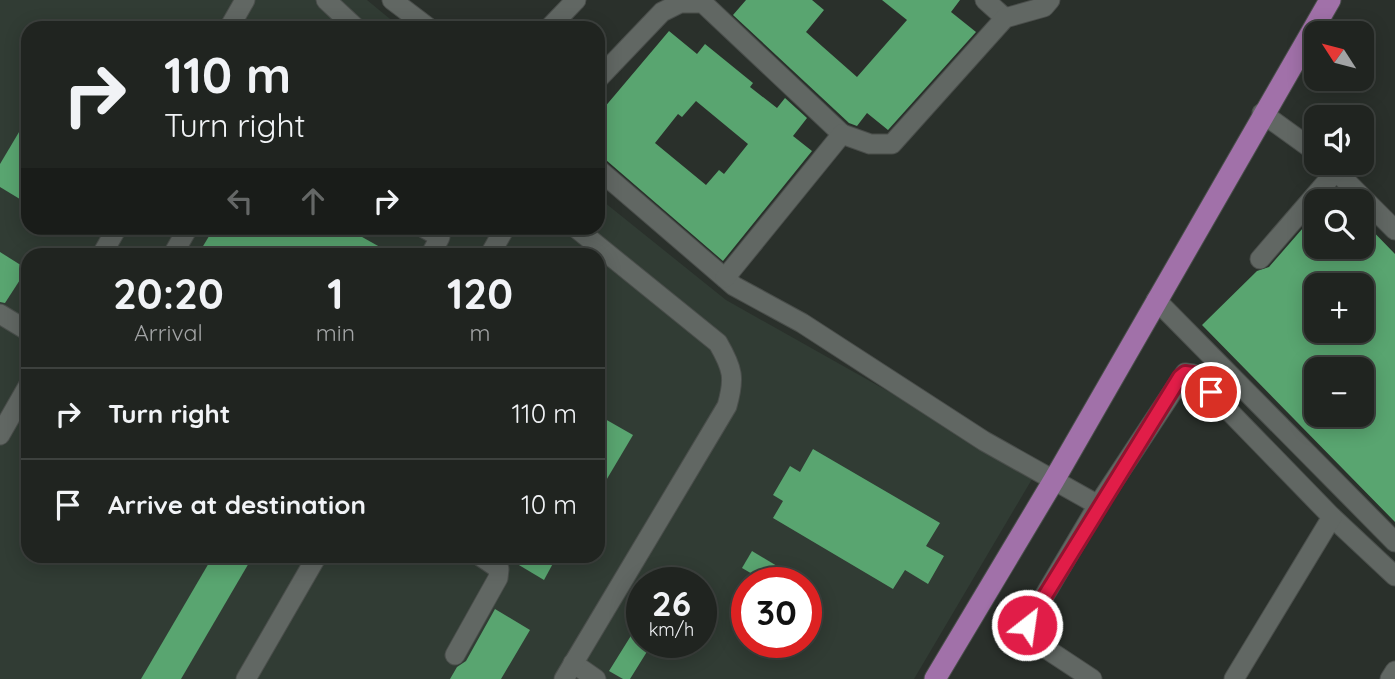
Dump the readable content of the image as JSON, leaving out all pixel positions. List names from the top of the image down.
{
  "north": "top left",
  "page": {
    "map_buttons": ["+", "−"],
    "turn": ["110 m", "Turn right"],
    "eta": [
      "20:20",
      "Arrival",
      "1",
      "min",
      "120",
      "m"
    ],
    "list": [
      {
        "name": "Turn right",
        "value": "110 m"
      },
      {
        "name": "Arrive at destination",
        "value": "10 m"
      }
    ],
    "speed": "26 km/h",
    "limit": "30"
  }
}
